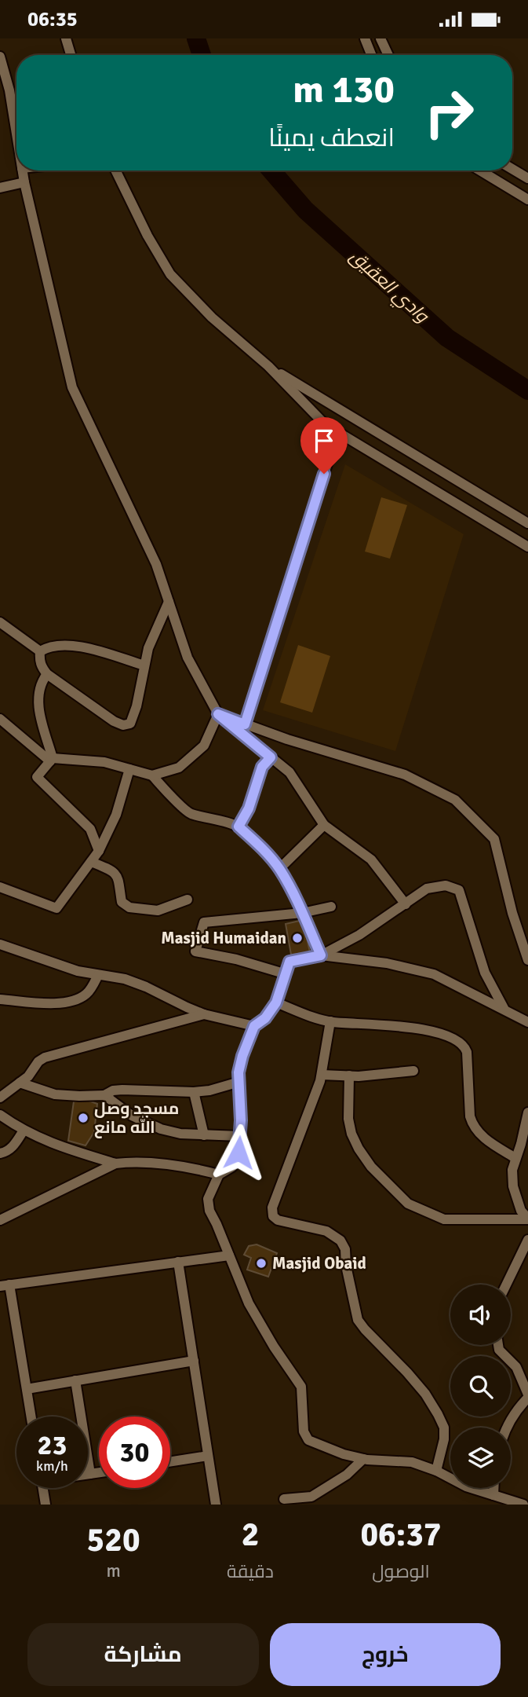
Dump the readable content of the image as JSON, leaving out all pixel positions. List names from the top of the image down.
{
  "water": ["وادي العقيق"],
  "places": ["Masjid Humaidan", "مسجد وصل الله مانع", "Masjid Obaid"],
  "page": {
    "status": "06:35",
    "turn": ["130 m", "انعطف يمينًا"],
    "speed": "23 km/h",
    "limit": "30",
    "eta": [
      "06:37",
      "الوصول",
      "2",
      "دقيقة",
      "520",
      "m"
    ],
    "buttons": ["خروج", "مشاركة"]
  }
}
